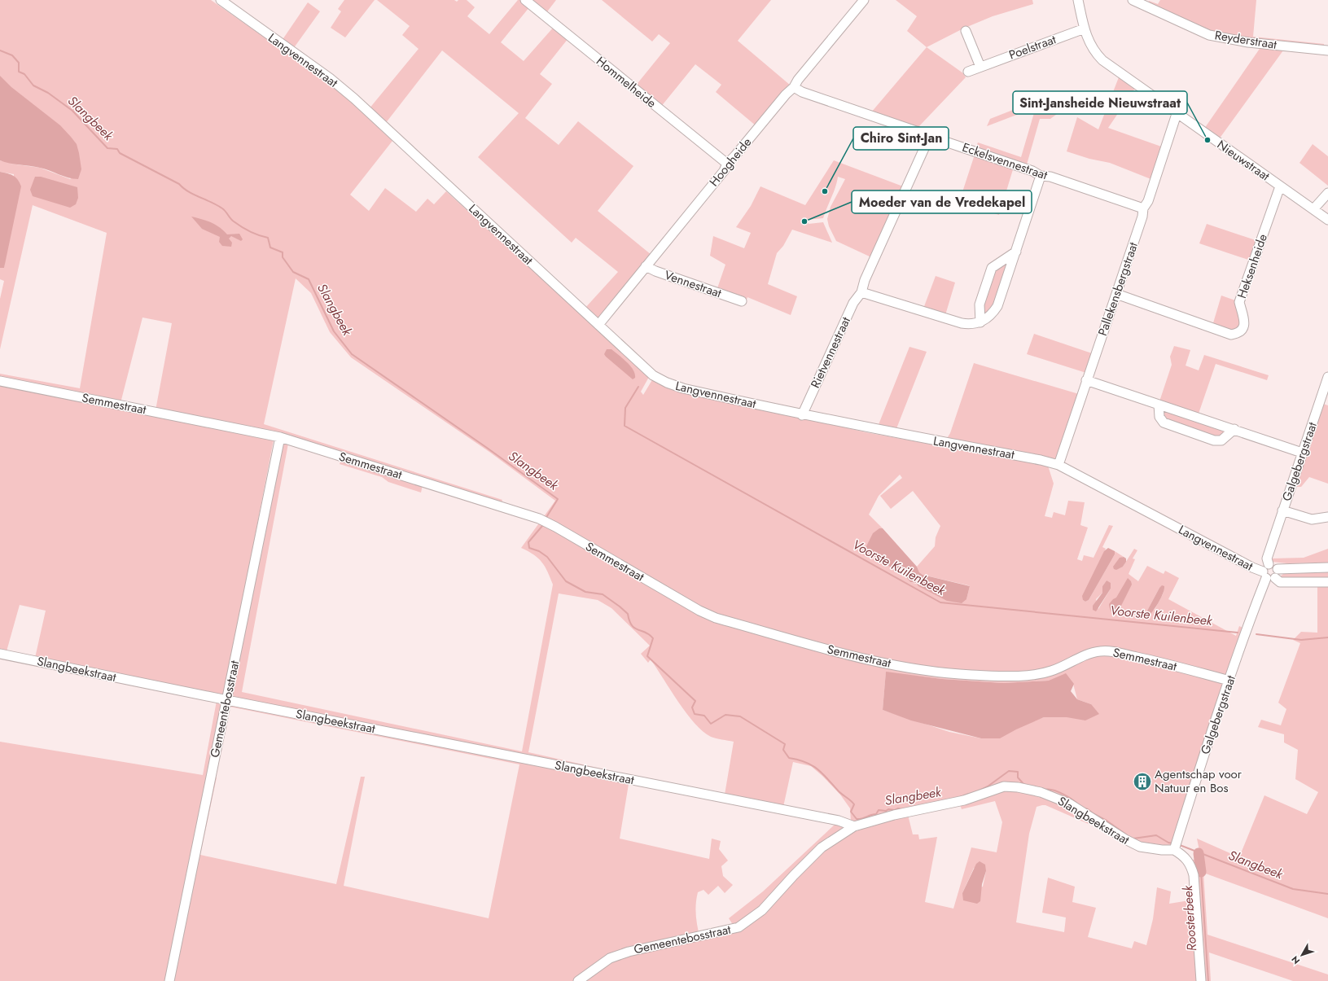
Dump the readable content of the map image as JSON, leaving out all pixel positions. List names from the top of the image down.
{
  "streets": {
    "street": [
      "Reyderstraat",
      "Poelstraat",
      "Langvennestraat",
      "Hommelheide",
      "Nieuwstraat",
      "Eckelsvennestraat",
      "Hoogheide",
      "Heksenheide",
      "Vennestraat",
      "Pallekensbergstraat",
      "Rietvennestraat",
      "Semmestraat",
      "Galgebergstraat",
      "Slangbeekstraat",
      "Gemeentebosstraat"
    ]
  },
  "crossings": [
    ["Poelstraat", "Nieuwstraat"],
    ["Langvennestraat", "Hoogheide"],
    ["Langvennestraat", "Pallekensbergstraat"],
    ["Langvennestraat", "Rietvennestraat"],
    ["Langvennestraat", "Galgebergstraat"],
    ["Hommelheide", "Hoogheide"],
    ["Nieuwstraat", "Heksenheide"],
    ["Nieuwstraat", "Pallekensbergstraat"],
    ["Eckelsvennestraat", "Hoogheide"],
    ["Eckelsvennestraat", "Pallekensbergstraat"],
    ["Eckelsvennestraat", "Rietvennestraat"],
    ["Hoogheide", "Vennestraat"],
    ["Heksenheide", "Pallekensbergstraat"],
    ["Semmestraat", "Galgebergstraat"],
    ["Semmestraat", "Gemeentebosstraat"],
    ["Galgebergstraat", "Slangbeekstraat"],
    ["Slangbeekstraat", "Gemeentebosstraat"]
  ],
  "water": ["Slangbeek", "Voorste Kuilenbeek", "Roosterbeek"],
  "places": {
    "other": ["Sint-Jansheide Nieuwstraat", "Chiro Sint-Jan", "Moeder van de Vredekapel"],
    "building": ["Agentschap voor Natuur en Bos"]
  },
  "north": "bottom left"
}
